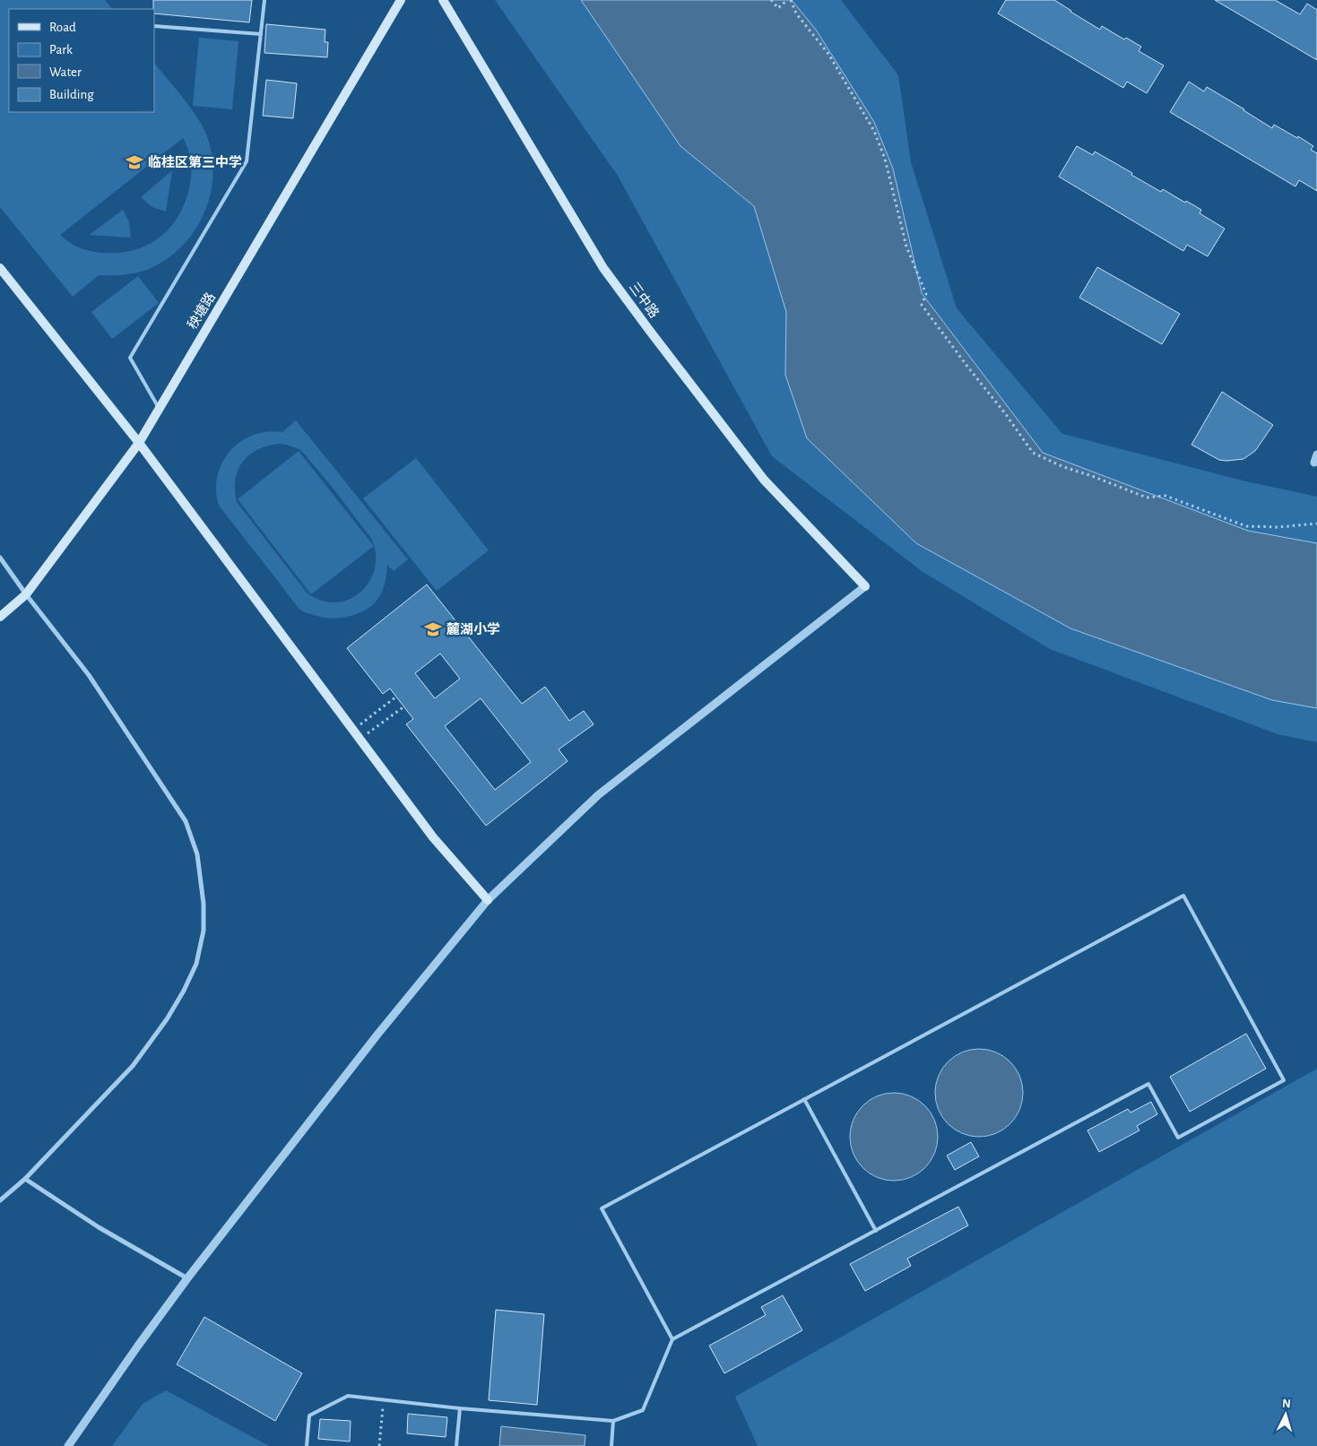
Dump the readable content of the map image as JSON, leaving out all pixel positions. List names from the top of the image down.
{
  "streets": {
    "main road": ["三中路", "秧塘路"]
  },
  "places": {
    "school or university": ["临桂区第三中学", "麓湖小学"]
  },
  "legend": [
    "Road",
    "Park",
    "Water",
    "Building"
  ],
  "north": "top"
}
